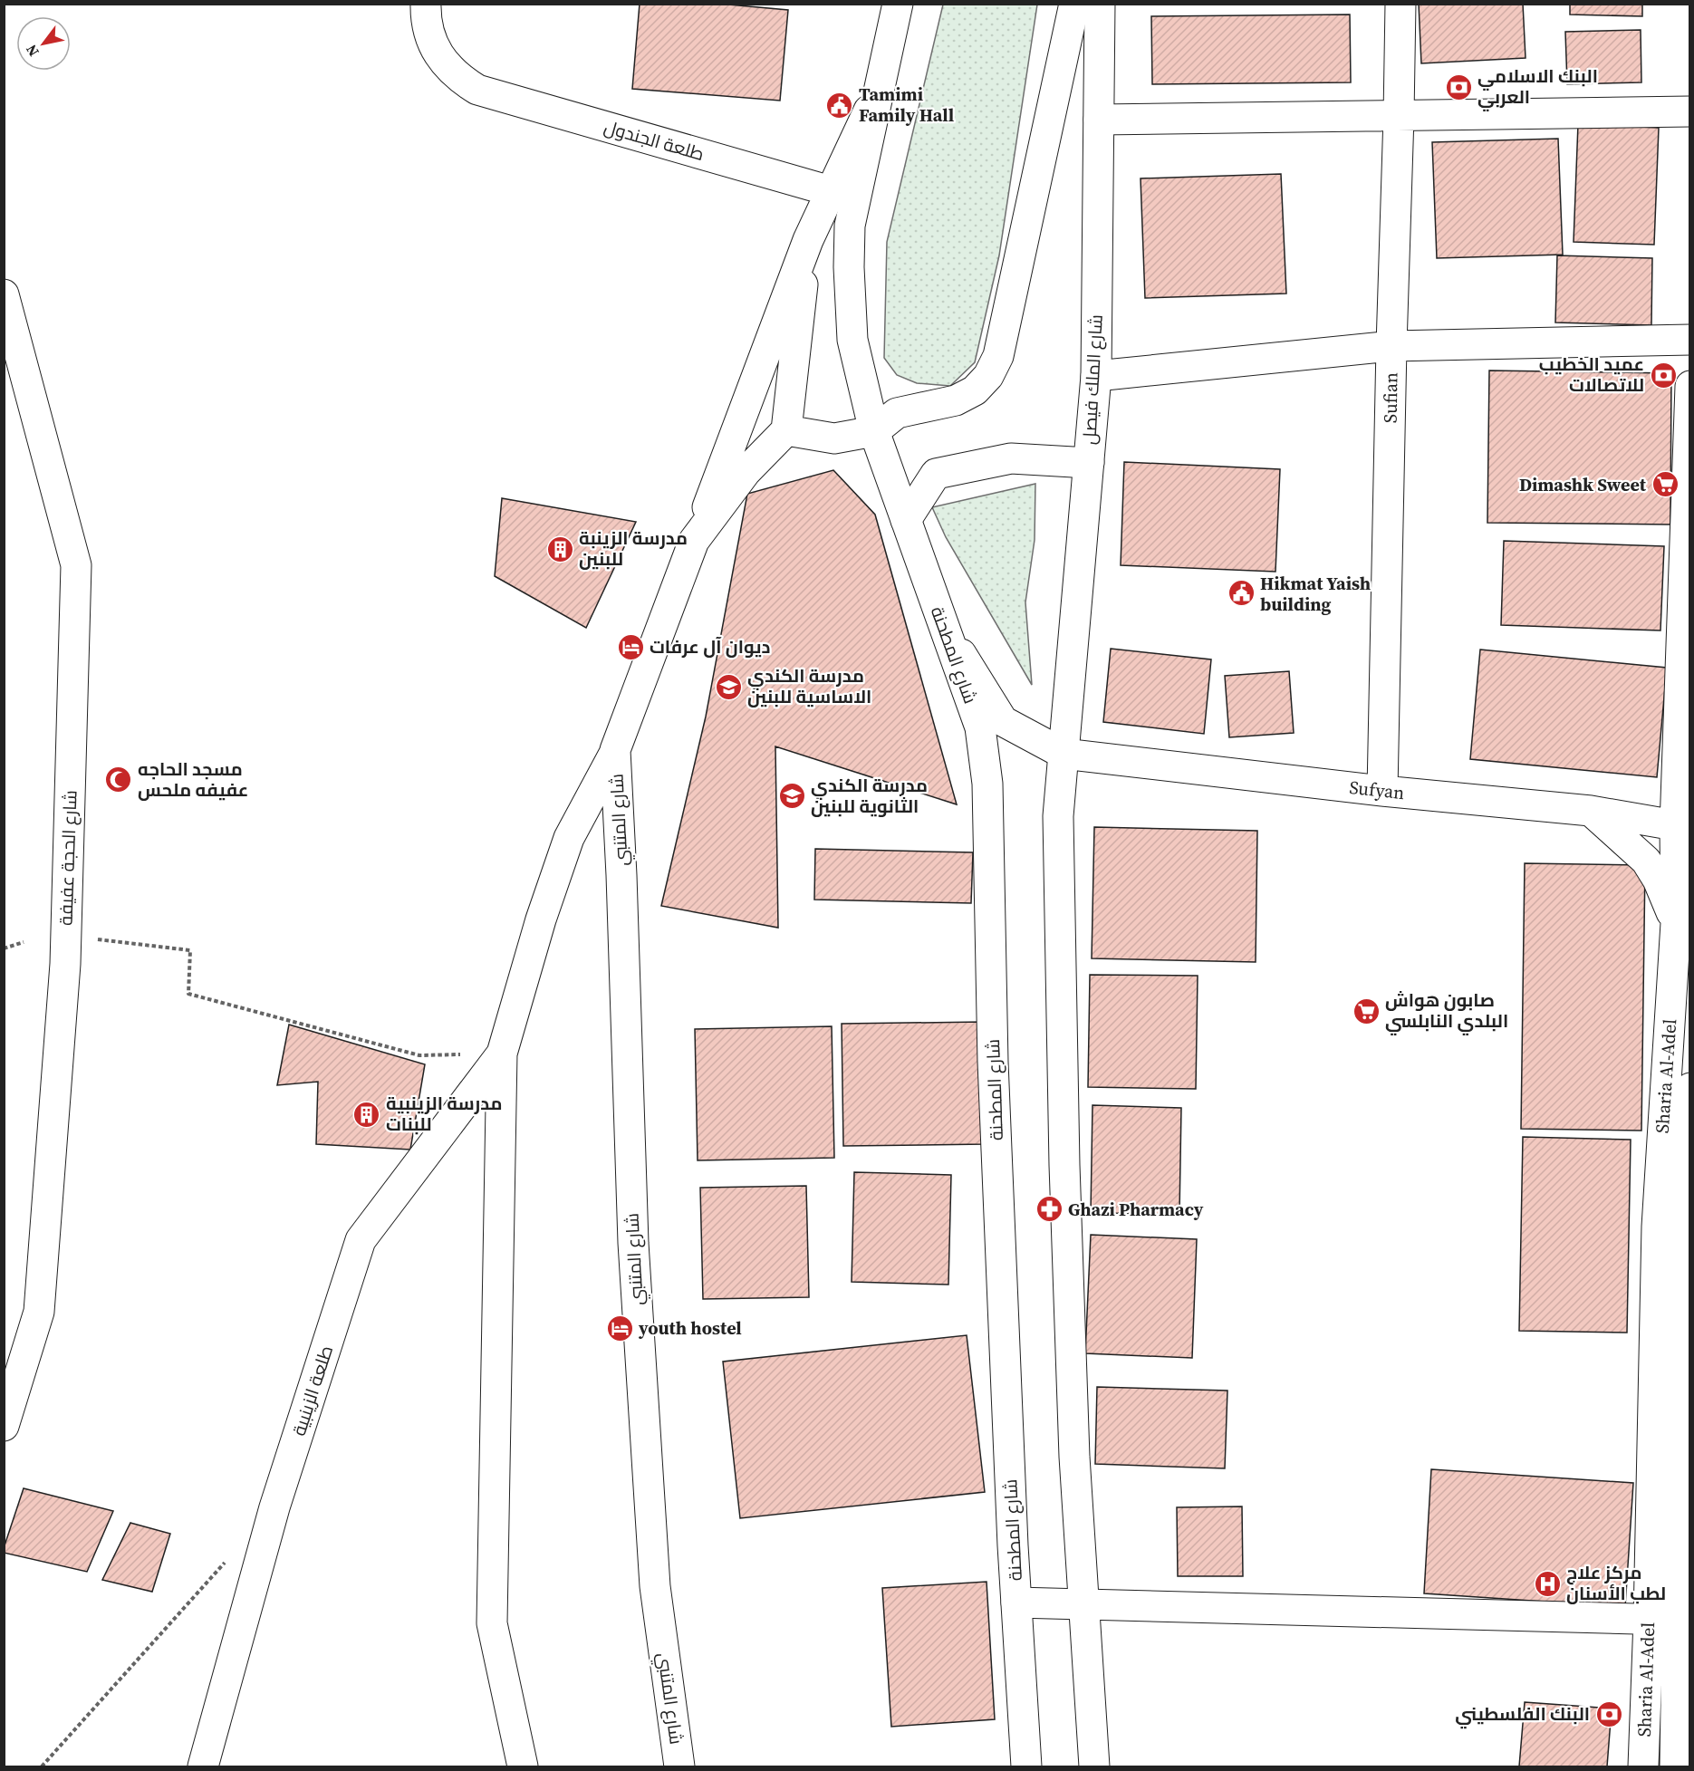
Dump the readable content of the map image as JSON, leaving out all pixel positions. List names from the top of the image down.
{
  "streets": {
    "street": [
      "طلعة الجندول",
      "شارع الملك فيصل",
      "Sufian",
      "شارع المطحنة",
      "Sufyan",
      "شارع المتنبي",
      "شارع الحجة عفيفة",
      "Sharia Al-Adel",
      "طلعة الزينبية"
    ]
  },
  "crossings": [
    ["شارع الملك فيصل", "Sufyan"],
    ["Sufian", "Sufyan"],
    ["Sufyan", "Sharia Al-Adel"]
  ],
  "places": {
    "bank": ["البنك الاسلامي العربي", "عميد الخطيب للاتصالات", "البنك الفلسطيني"],
    "public building": ["Tamimi Family Hall", "Hikmat Yaish building"],
    "supermarket": ["Dimashk Sweet", "صابون هواش البلدي النابلسي"],
    "building": ["مدرسة الزينبة للبنين", "مدرسة الزينبية للبنات"],
    "hotel": ["ديوان آل عرفات", "youth hostel"],
    "school or university": ["مدرسة الكندي الاساسية للبنين", "مدرسة الكندي الثانوية للبنين"],
    "mosque": ["مسجد الحاجه عفيفه ملحس"],
    "pharmacy": ["Ghazi Pharmacy"],
    "hospital": ["مركز علاج لطب الأسنان"]
  },
  "north": "bottom left"
}
